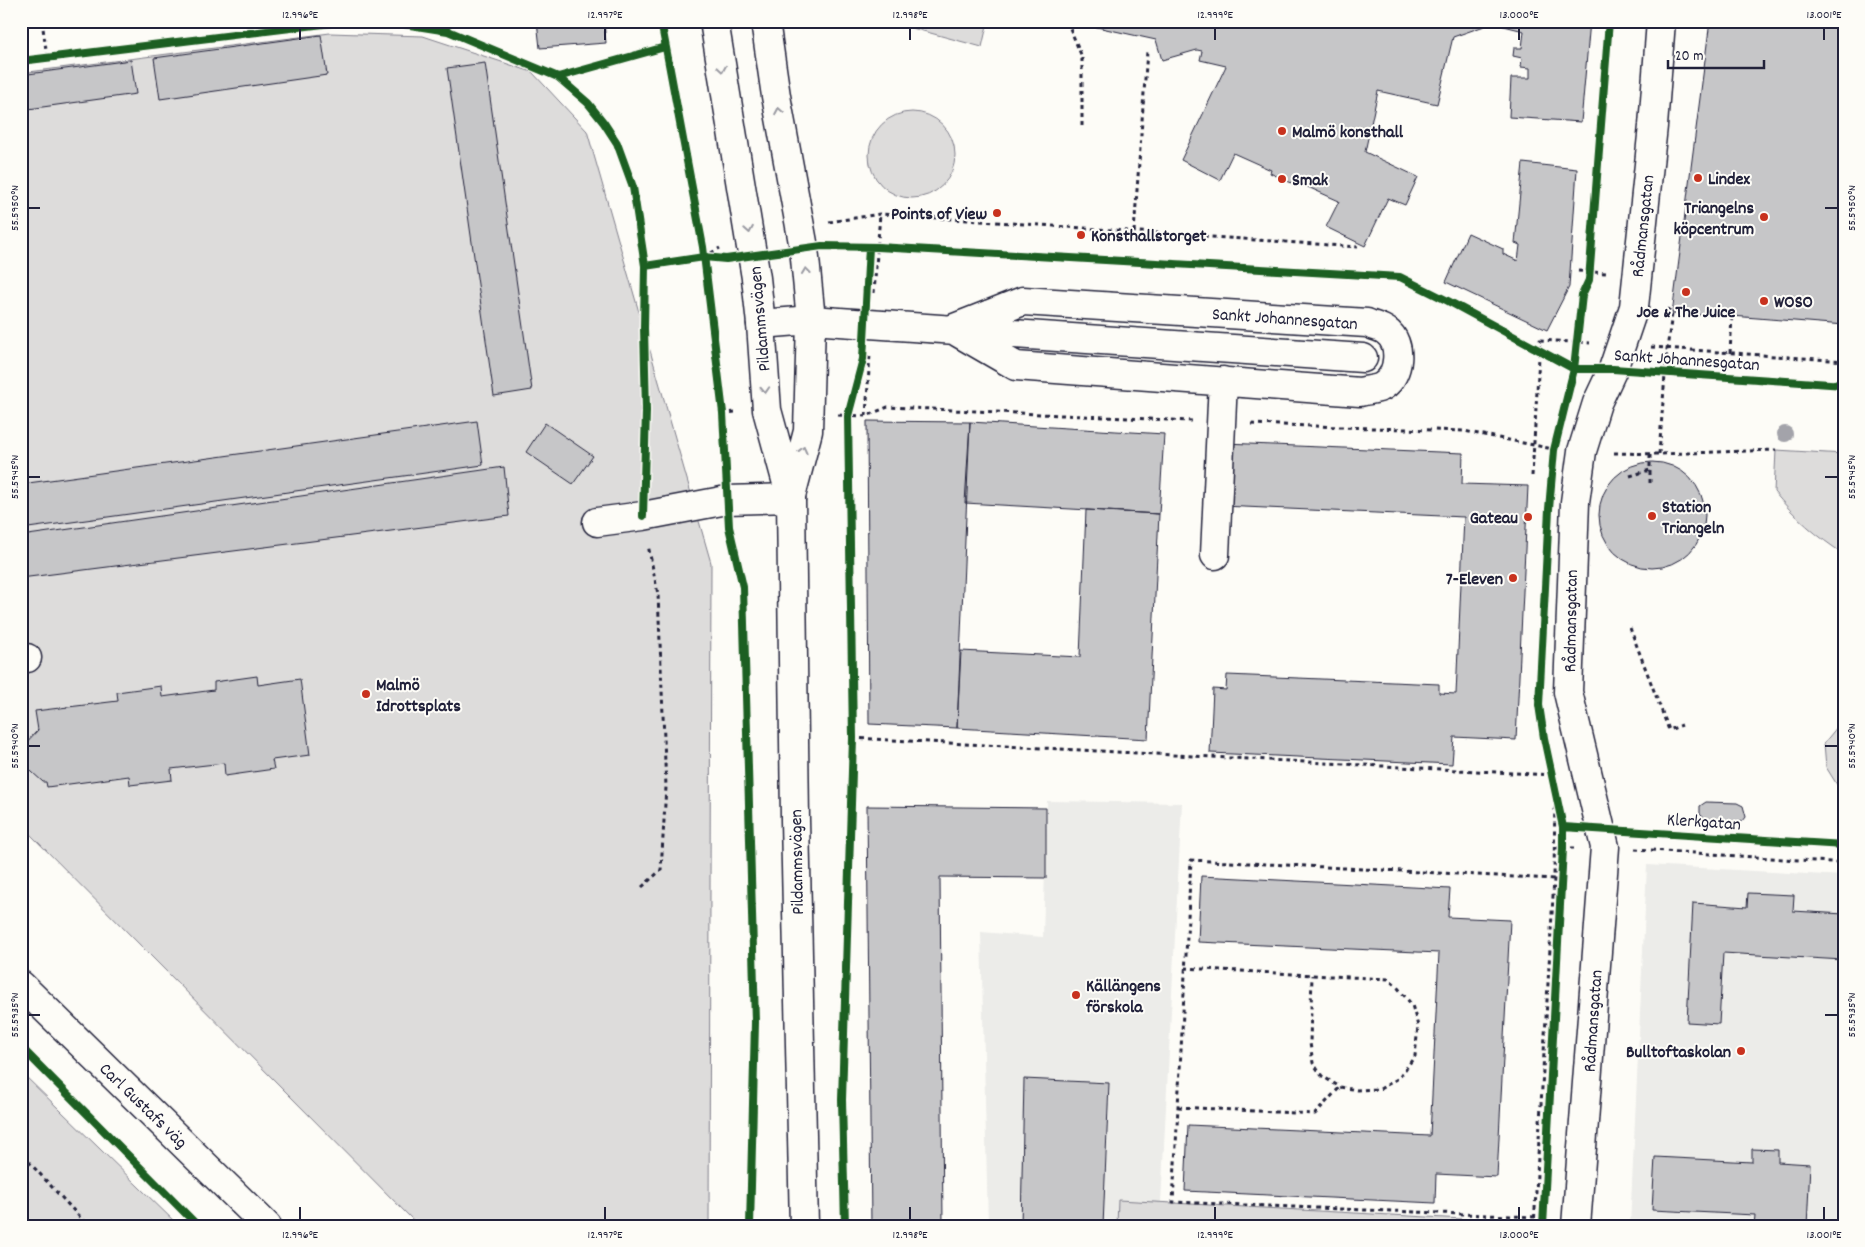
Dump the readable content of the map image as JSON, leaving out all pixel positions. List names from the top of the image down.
{
  "streets": {
    "street": [
      "Rådmansgatan",
      "Sankt Johannesgatan",
      "Pildammsvägen",
      "Carl Gustafs väg"
    ],
    "cycle path": ["Klerkgatan"]
  },
  "crossings": [
    ["Rådmansgatan", "Sankt Johannesgatan"],
    ["Sankt Johannesgatan", "Pildammsvägen"]
  ],
  "places": [
    "Malmö konsthall",
    "Lindex",
    "Smak",
    "Points of View",
    "Triangelns köpcentrum",
    "Konsthallstorget",
    "Joe & The Juice",
    "WOSO",
    "Station Triangeln",
    "Gateau",
    "7-Eleven",
    "Malmö Idrottsplats",
    "Källängens förskola",
    "Bulltoftaskolan"
  ],
  "scale_bar": "20 m",
  "coordinates": [
    "12.996°E",
    "12.997°E",
    "12.998°E",
    "12.999°E",
    "13.000°E",
    "13.001°E",
    "55.5950°N",
    "55.5945°N",
    "55.5940°N",
    "55.5935°N"
  ]
}
